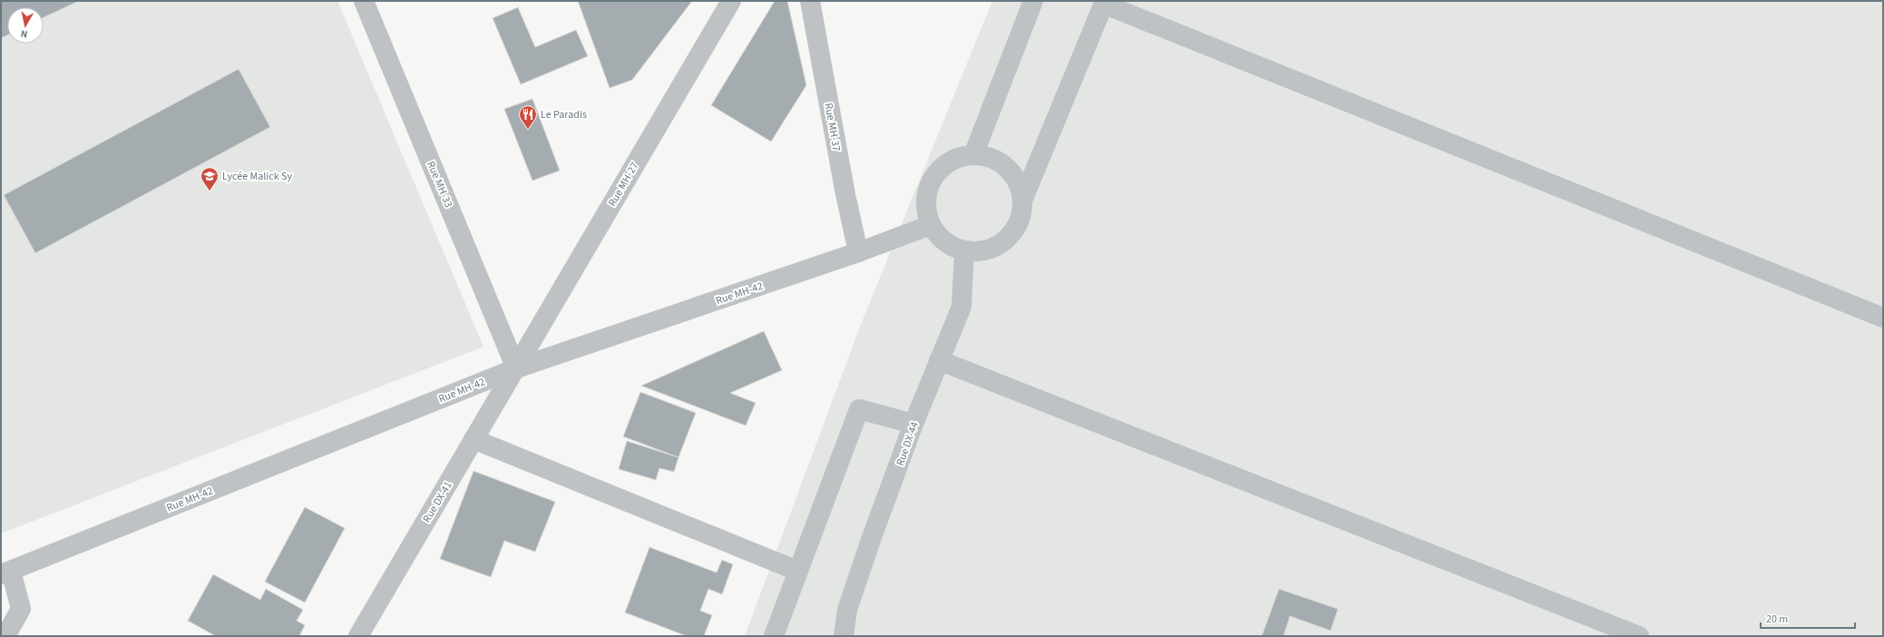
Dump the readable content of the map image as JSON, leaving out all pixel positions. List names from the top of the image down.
{
  "streets": {
    "street": [
      "Rue MH-37",
      "Rue MH-33",
      "Rue MH-27",
      "Rue MH-42",
      "Rue DX-44",
      "Rue DX-41"
    ]
  },
  "crossings": [
    ["Rue MH-37", "Rue MH-42"],
    ["Rue MH-33", "Rue MH-27"],
    ["Rue MH-33", "Rue MH-42"],
    ["Rue MH-33", "Rue DX-41"],
    ["Rue MH-27", "Rue MH-42"],
    ["Rue MH-27", "Rue DX-41"],
    ["Rue MH-42", "Rue DX-44"],
    ["Rue MH-42", "Rue DX-41"]
  ],
  "places": {
    "restaurant": ["Le Paradis"],
    "school or university": ["Lycée Malick Sy"]
  },
  "scale_bar": "20 m",
  "north": "bottom"
}
